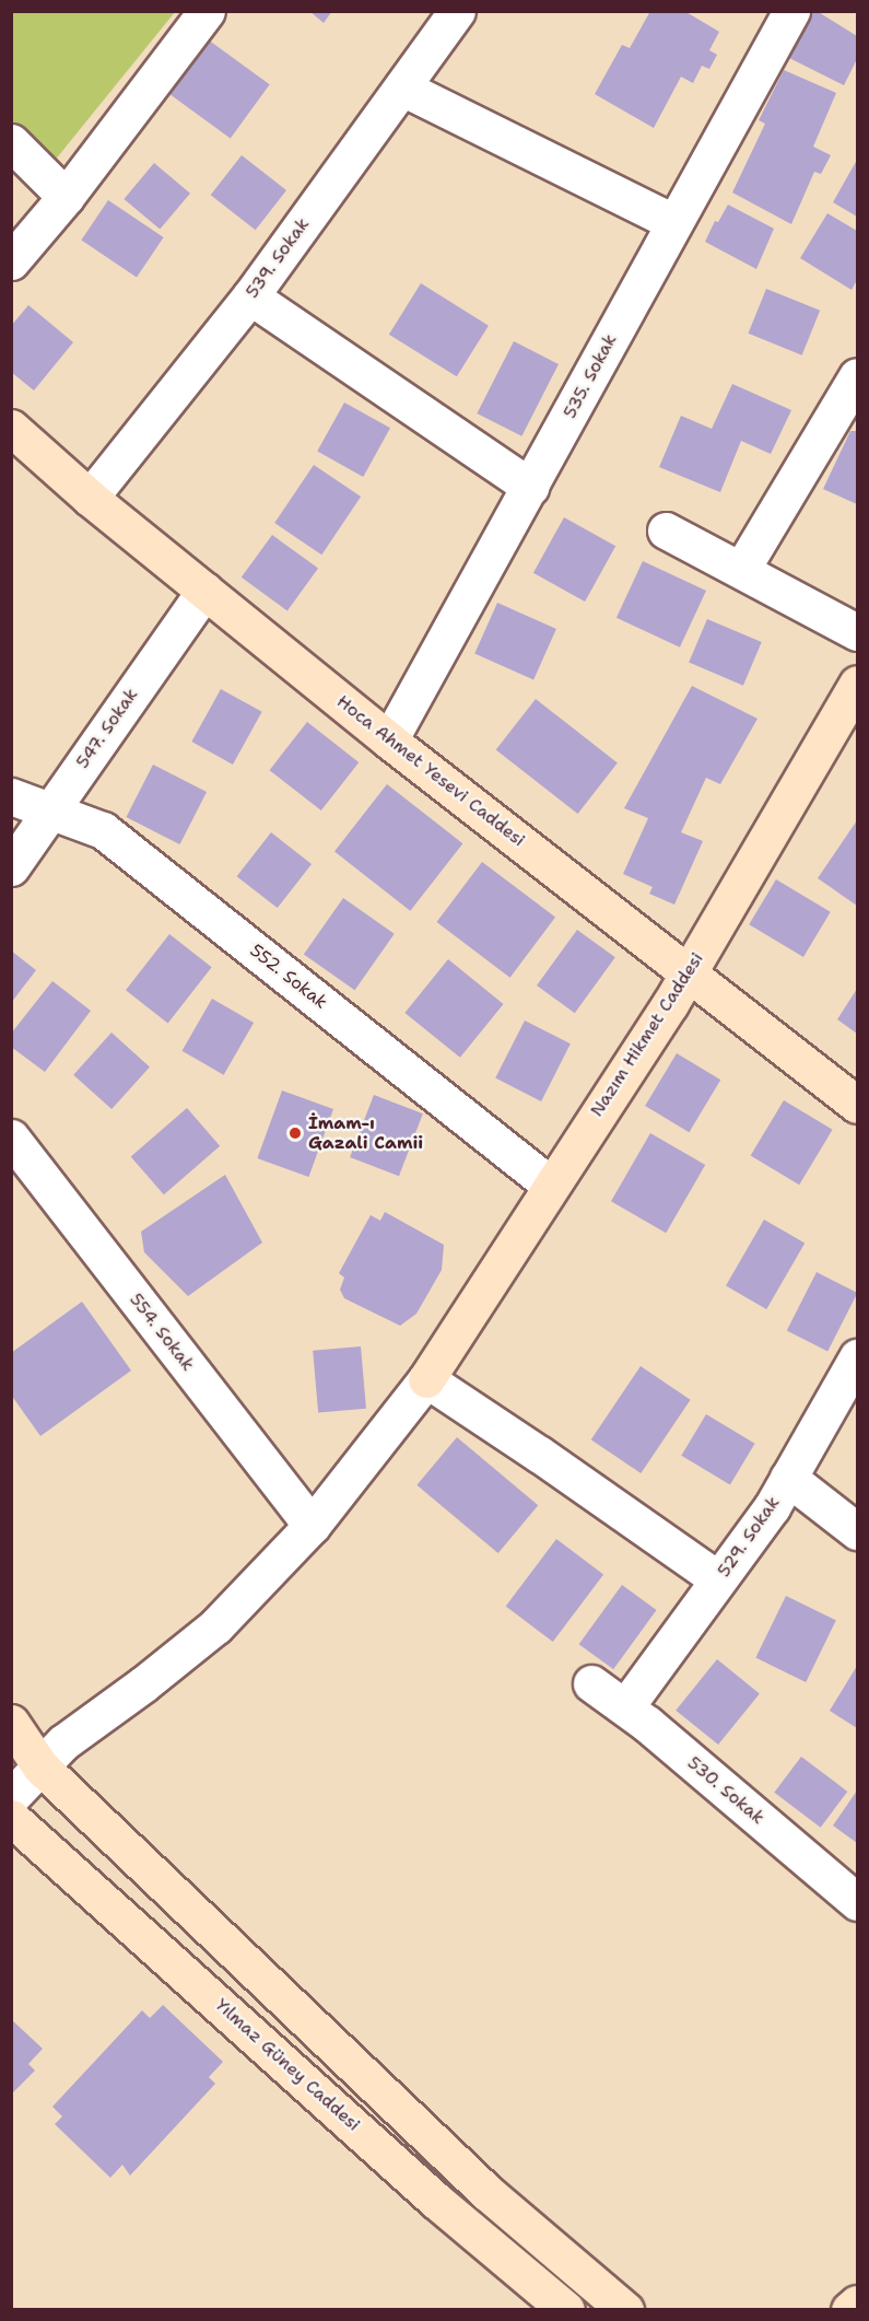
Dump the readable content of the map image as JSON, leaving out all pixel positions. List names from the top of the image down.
{
  "streets": {
    "street": [
      "539. Sokak",
      "535. Sokak",
      "547. Sokak",
      "Hoca Ahmet Yesevi Caddesi",
      "552. Sokak",
      "Nazım Hikmet Caddesi",
      "554. Sokak",
      "529. Sokak",
      "530. Sokak",
      "Yılmaz Güney Caddesi"
    ]
  },
  "crossings": [
    ["539. Sokak", "Hoca Ahmet Yesevi Caddesi"],
    ["535. Sokak", "Hoca Ahmet Yesevi Caddesi"],
    ["547. Sokak", "Hoca Ahmet Yesevi Caddesi"],
    ["547. Sokak", "552. Sokak"],
    ["Hoca Ahmet Yesevi Caddesi", "Nazım Hikmet Caddesi"],
    ["552. Sokak", "Nazım Hikmet Caddesi"],
    ["529. Sokak", "530. Sokak"]
  ],
  "places": ["İmam-ı Gazali Camii"]
}
